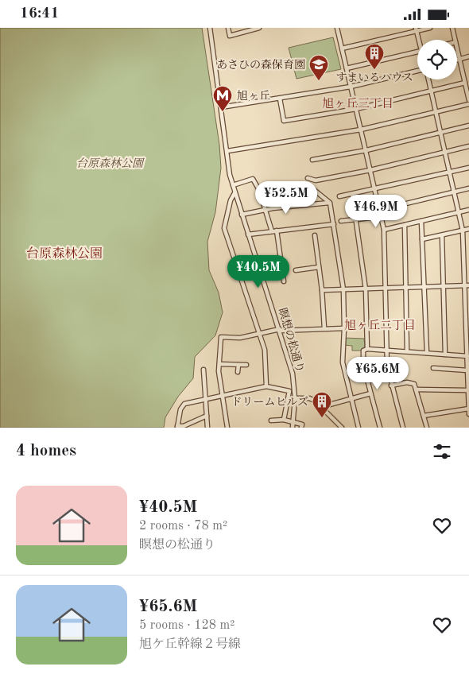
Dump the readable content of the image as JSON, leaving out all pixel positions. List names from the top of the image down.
{
  "streets": {
    "street": ["瞑想の松通り"]
  },
  "districts": ["旭ヶ丘三丁目", "台原森林公園", "旭ヶ丘二丁目"],
  "parks": ["台原森林公園"],
  "places": {
    "building": ["すまいるハウス", "ドリームヒルズ"],
    "school or university": ["あさひの森保育園"],
    "metro station": ["旭ヶ丘"]
  },
  "page": {
    "status": "16:41",
    "price": [
      "¥52.5M",
      "¥46.9M",
      "¥40.5M",
      "¥65.6M"
    ],
    "heading": "4 homes",
    "list": [
      {
        "name": "¥40.5M",
        "note": "2 rooms · 78 m² · 瞑想の松通り"
      },
      {
        "name": "¥65.6M",
        "note": "5 rooms · 128 m² · 旭ケ丘幹線２号線"
      }
    ]
  }
}
